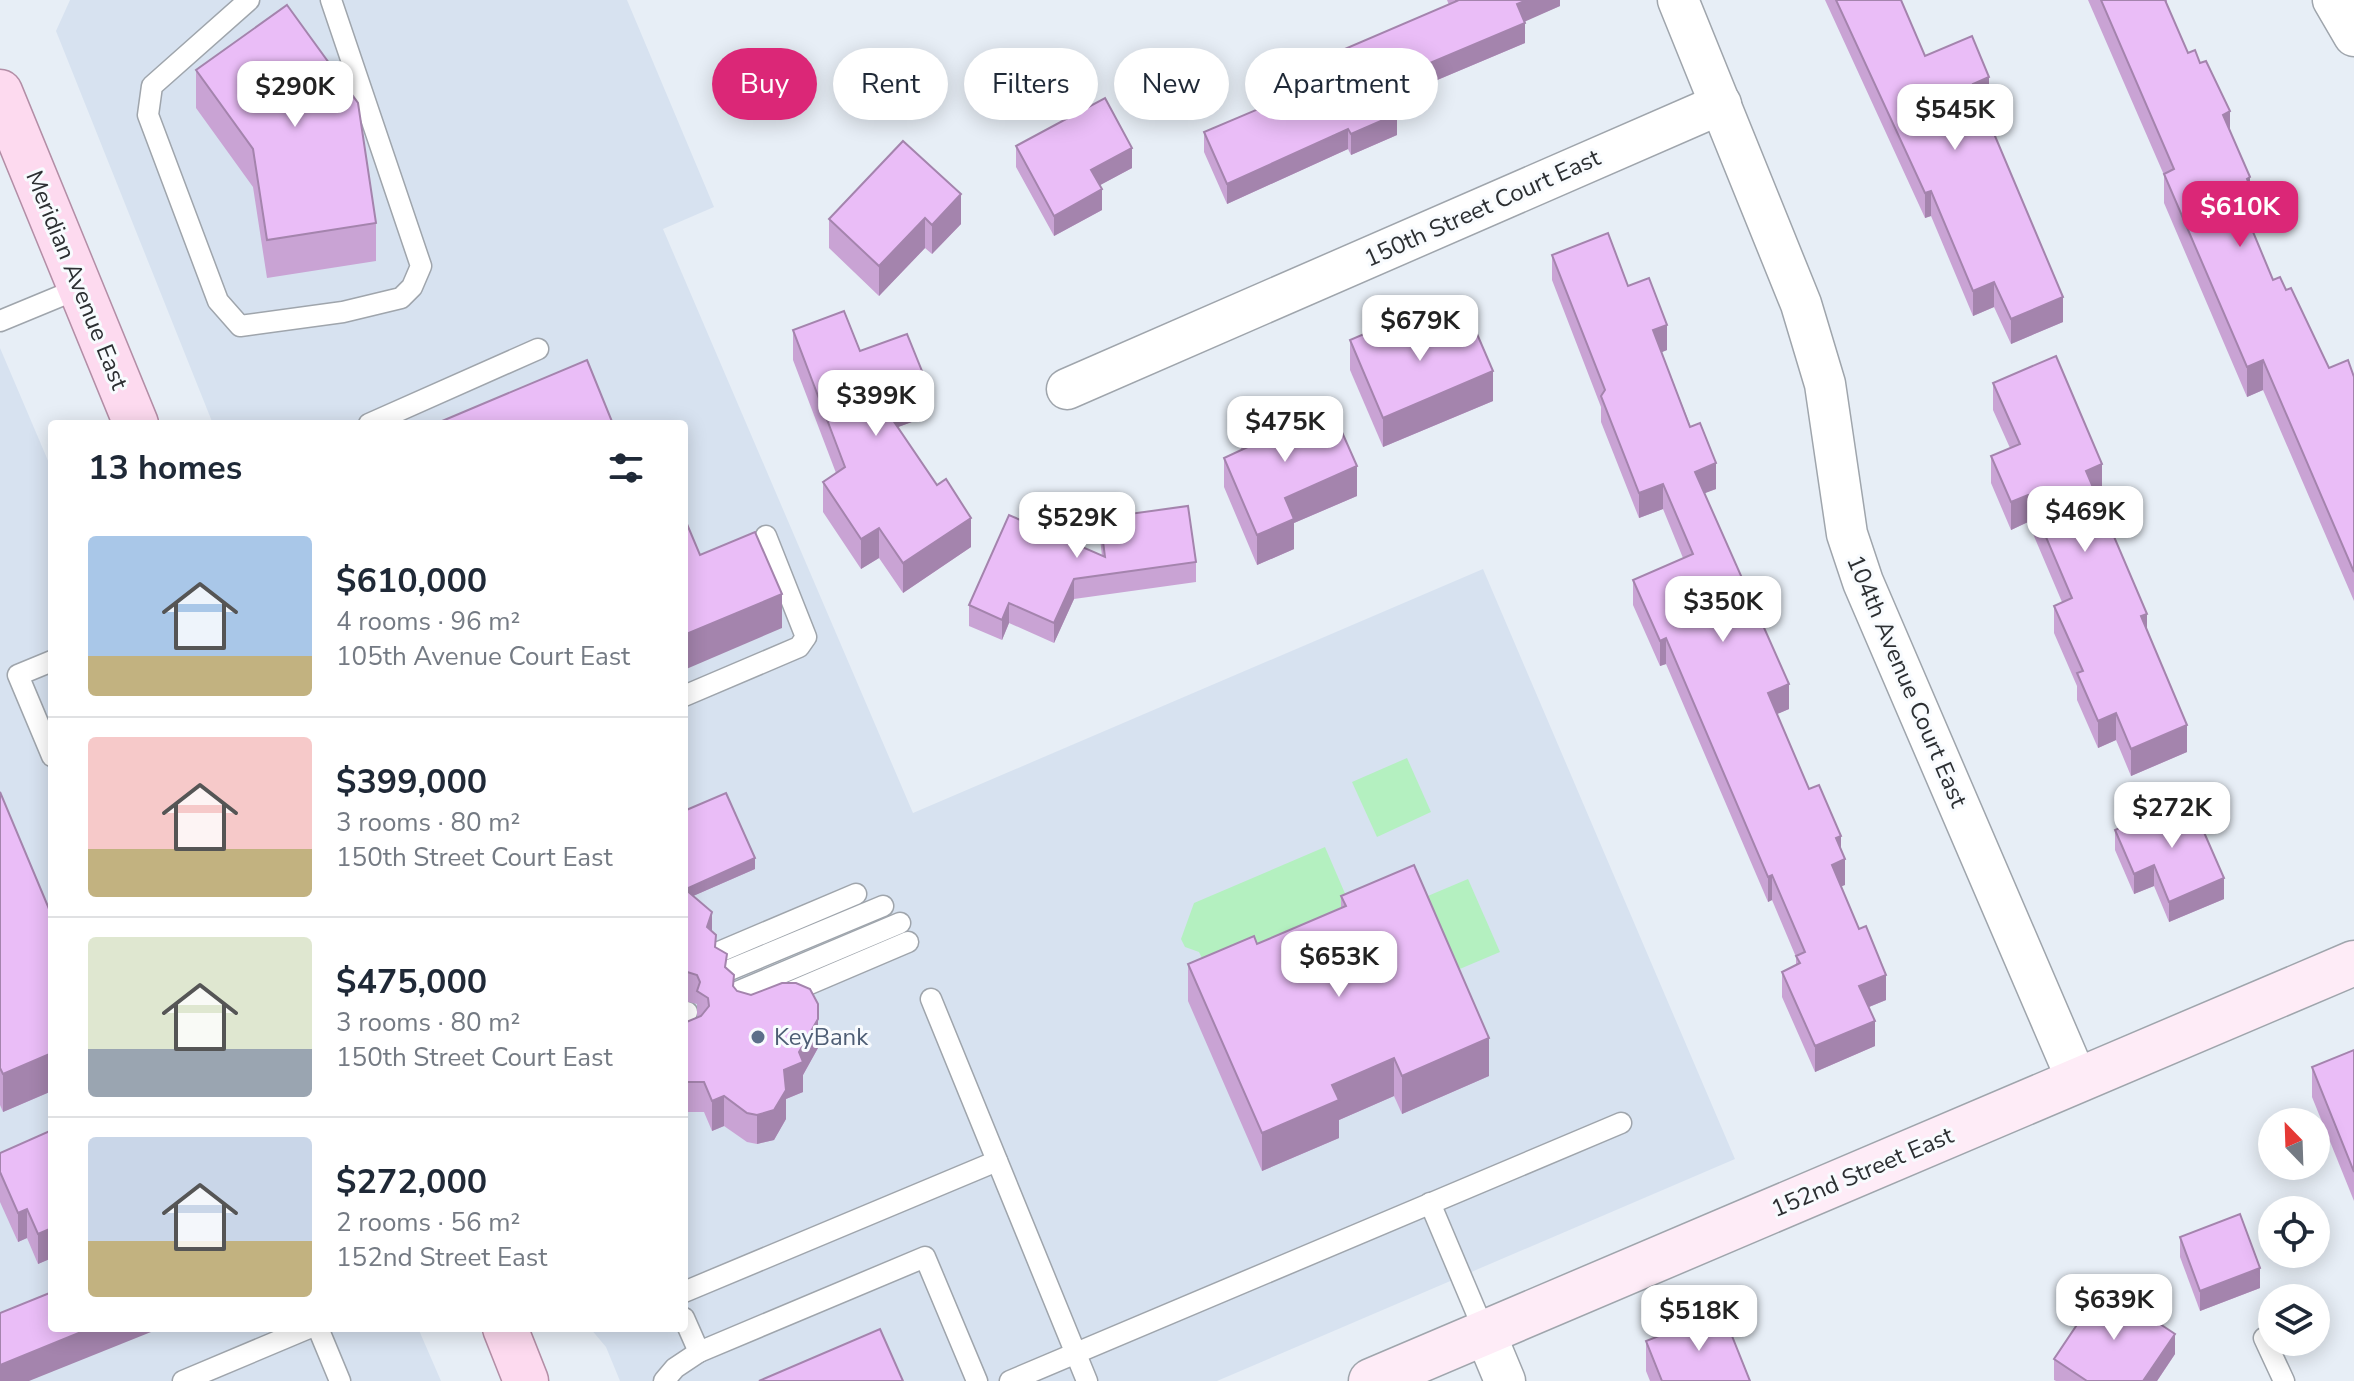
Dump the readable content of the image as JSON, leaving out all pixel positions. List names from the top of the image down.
{
  "streets": {
    "main road": ["Meridian Avenue East", "152nd Street East"],
    "street": ["150th Street Court East", "104th Avenue Court East"]
  },
  "crossings": [
    ["150th Street Court East", "104th Avenue Court East"],
    ["104th Avenue Court East", "152nd Street East"]
  ],
  "places": ["KeyBank"],
  "north": "top left",
  "page": {
    "chip": [
      "Buy",
      "Rent",
      "Filters",
      "New",
      "Apartment"
    ],
    "price": [
      "$290K",
      "$545K",
      "$610K",
      "$679K",
      "$399K",
      "$475K",
      "$469K",
      "$529K",
      "$350K",
      "$272K",
      "$653K",
      "$639K",
      "$518K"
    ],
    "heading": "13 homes",
    "list": [
      {
        "name": "$610,000",
        "note": "4 rooms · 96 m² · 105th Avenue Court East"
      },
      {
        "name": "$399,000",
        "note": "3 rooms · 80 m² · 150th Street Court East"
      },
      {
        "name": "$475,000",
        "note": "3 rooms · 80 m² · 150th Street Court East"
      },
      {
        "name": "$272,000",
        "note": "2 rooms · 56 m² · 152nd Street East"
      }
    ]
  }
}
